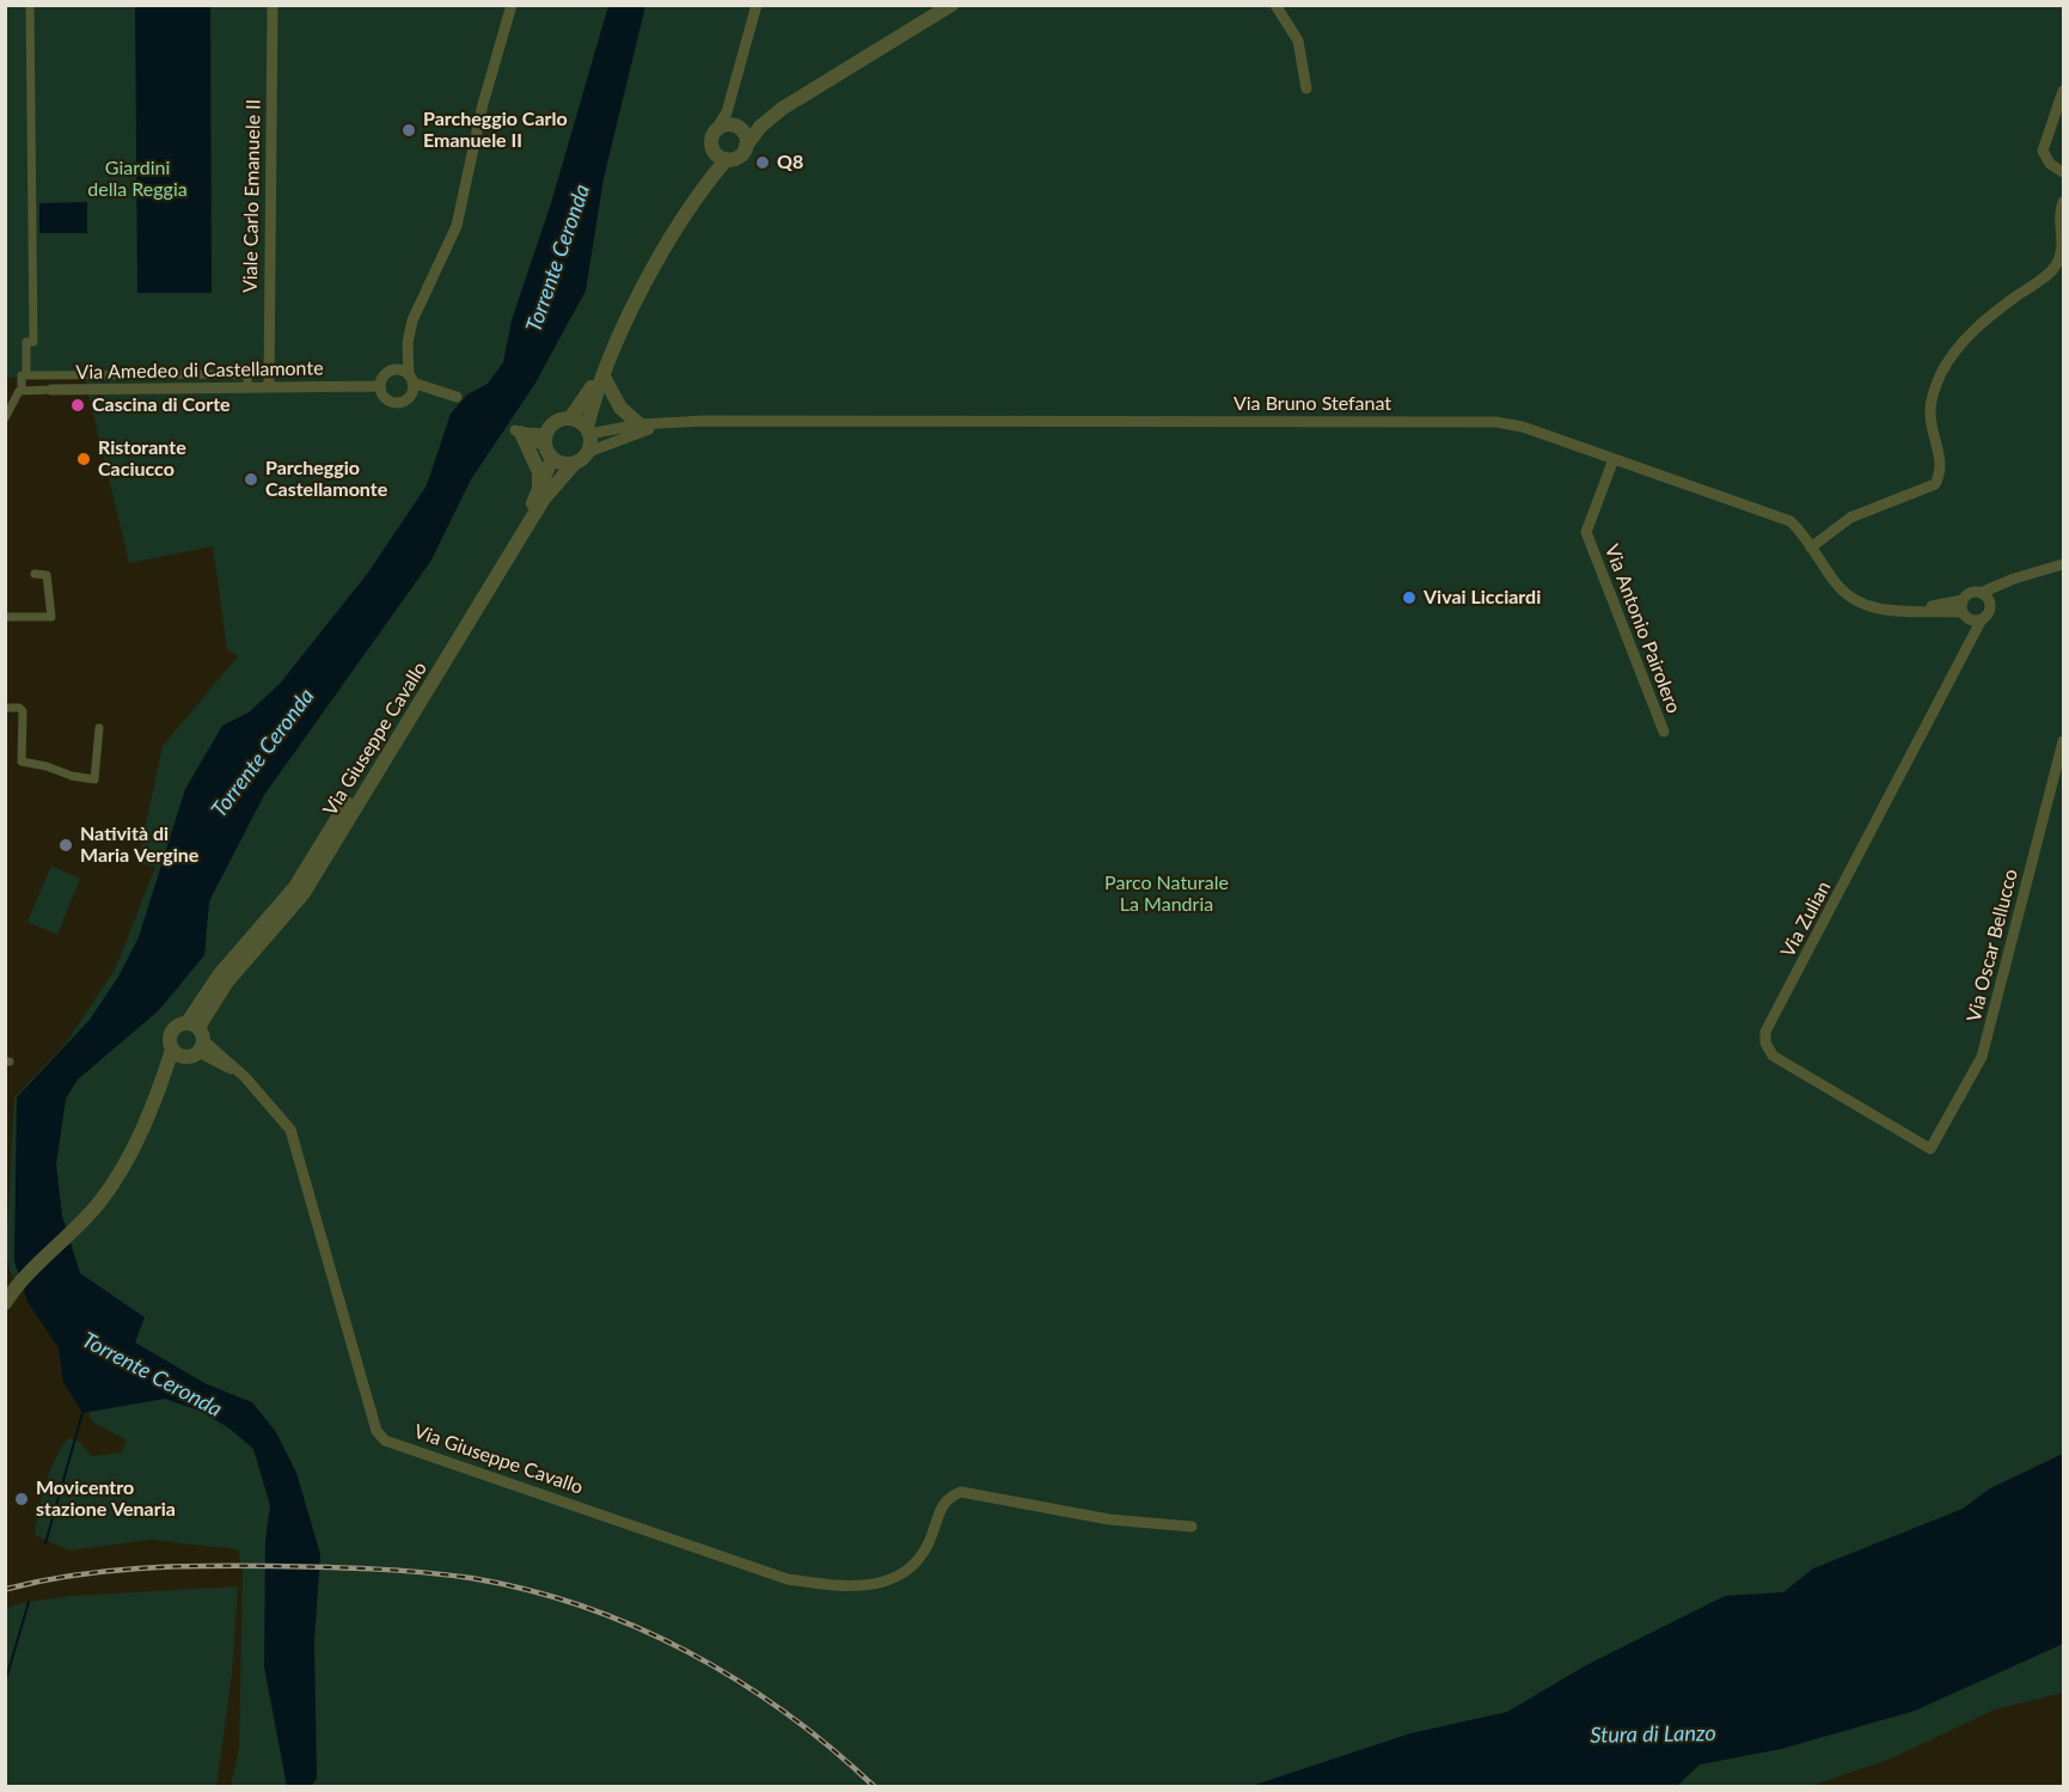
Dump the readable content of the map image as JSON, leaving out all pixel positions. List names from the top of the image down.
{
  "streets": {
    "street": [
      "Viale Carlo Emanuele II",
      "Via Amedeo di Castellamonte",
      "Via Bruno Stefanat",
      "Via Antonio Pairolero",
      "Via Giuseppe Cavallo",
      "Via Zulian",
      "Via Oscar Bellucco"
    ]
  },
  "crossings": [
    ["Viale Carlo Emanuele II", "Via Amedeo di Castellamonte"],
    ["Via Bruno Stefanat", "Via Antonio Pairolero"],
    ["Via Bruno Stefanat", "Via Giuseppe Cavallo"],
    ["Via Bruno Stefanat", "Via Zulian"],
    ["Via Zulian", "Via Oscar Bellucco"]
  ],
  "water": ["Torrente Ceronda", "Stura di Lanzo"],
  "parks": ["Giardini della Reggia", "Parco Naturale La Mandria"],
  "places": [
    "Parcheggio Carlo Emanuele II",
    "Q8",
    "Cascina di Corte",
    "Ristorante Caciucco",
    "Parcheggio Castellamonte",
    "Vivai Licciardi",
    "Natività di Maria Vergine",
    "Movicentro stazione Venaria"
  ]
}
